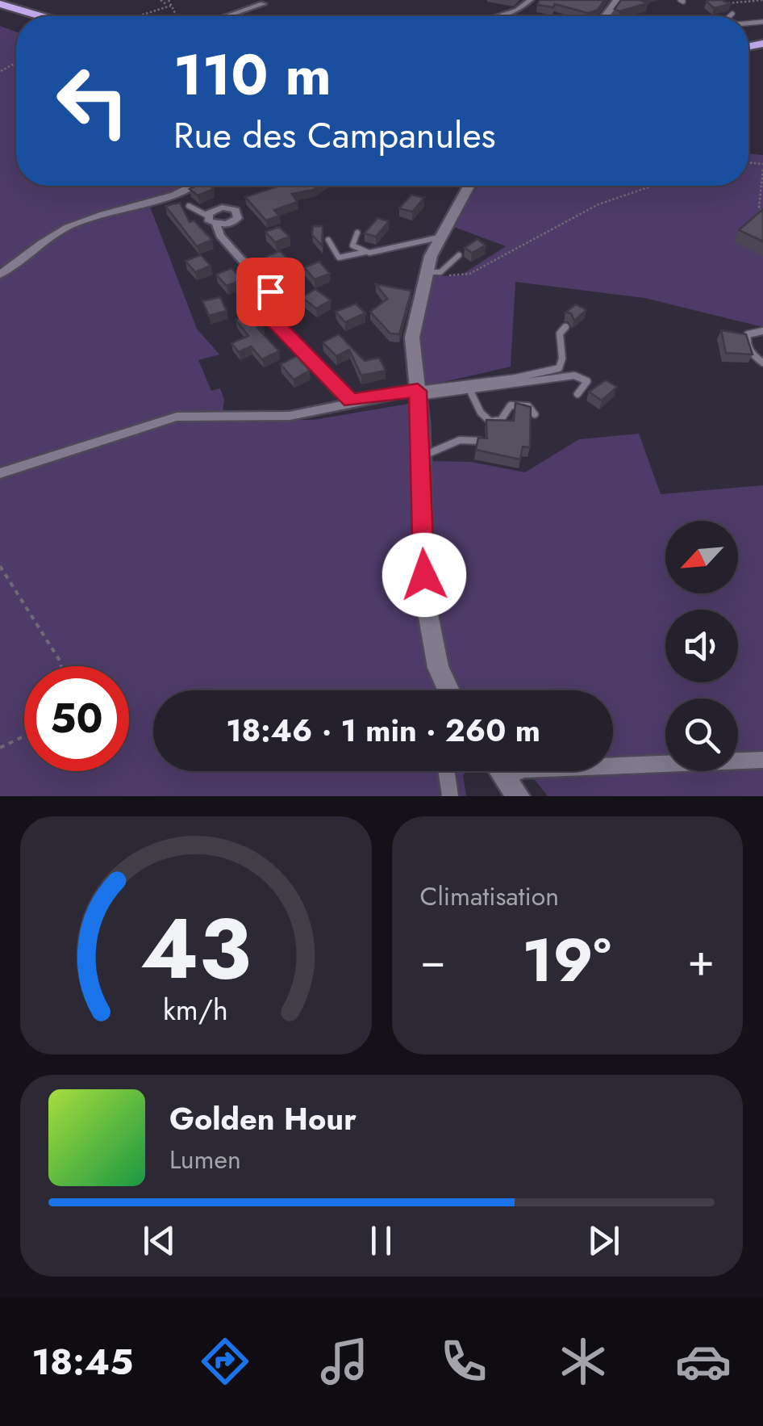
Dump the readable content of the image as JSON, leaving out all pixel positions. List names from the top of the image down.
{
  "north": "bottom left",
  "page": {
    "turn": ["110 m", "Rue des Campanules"],
    "limit": "50",
    "trip": "18:46 · 1 min · 260 m",
    "tile": "Climatisation",
    "heat": ["−", "19°", "+"],
    "song": ["Golden Hour", "Lumen"],
    "tabs": "18:45",
    "gauge": ["43", "km/h"]
  }
}
